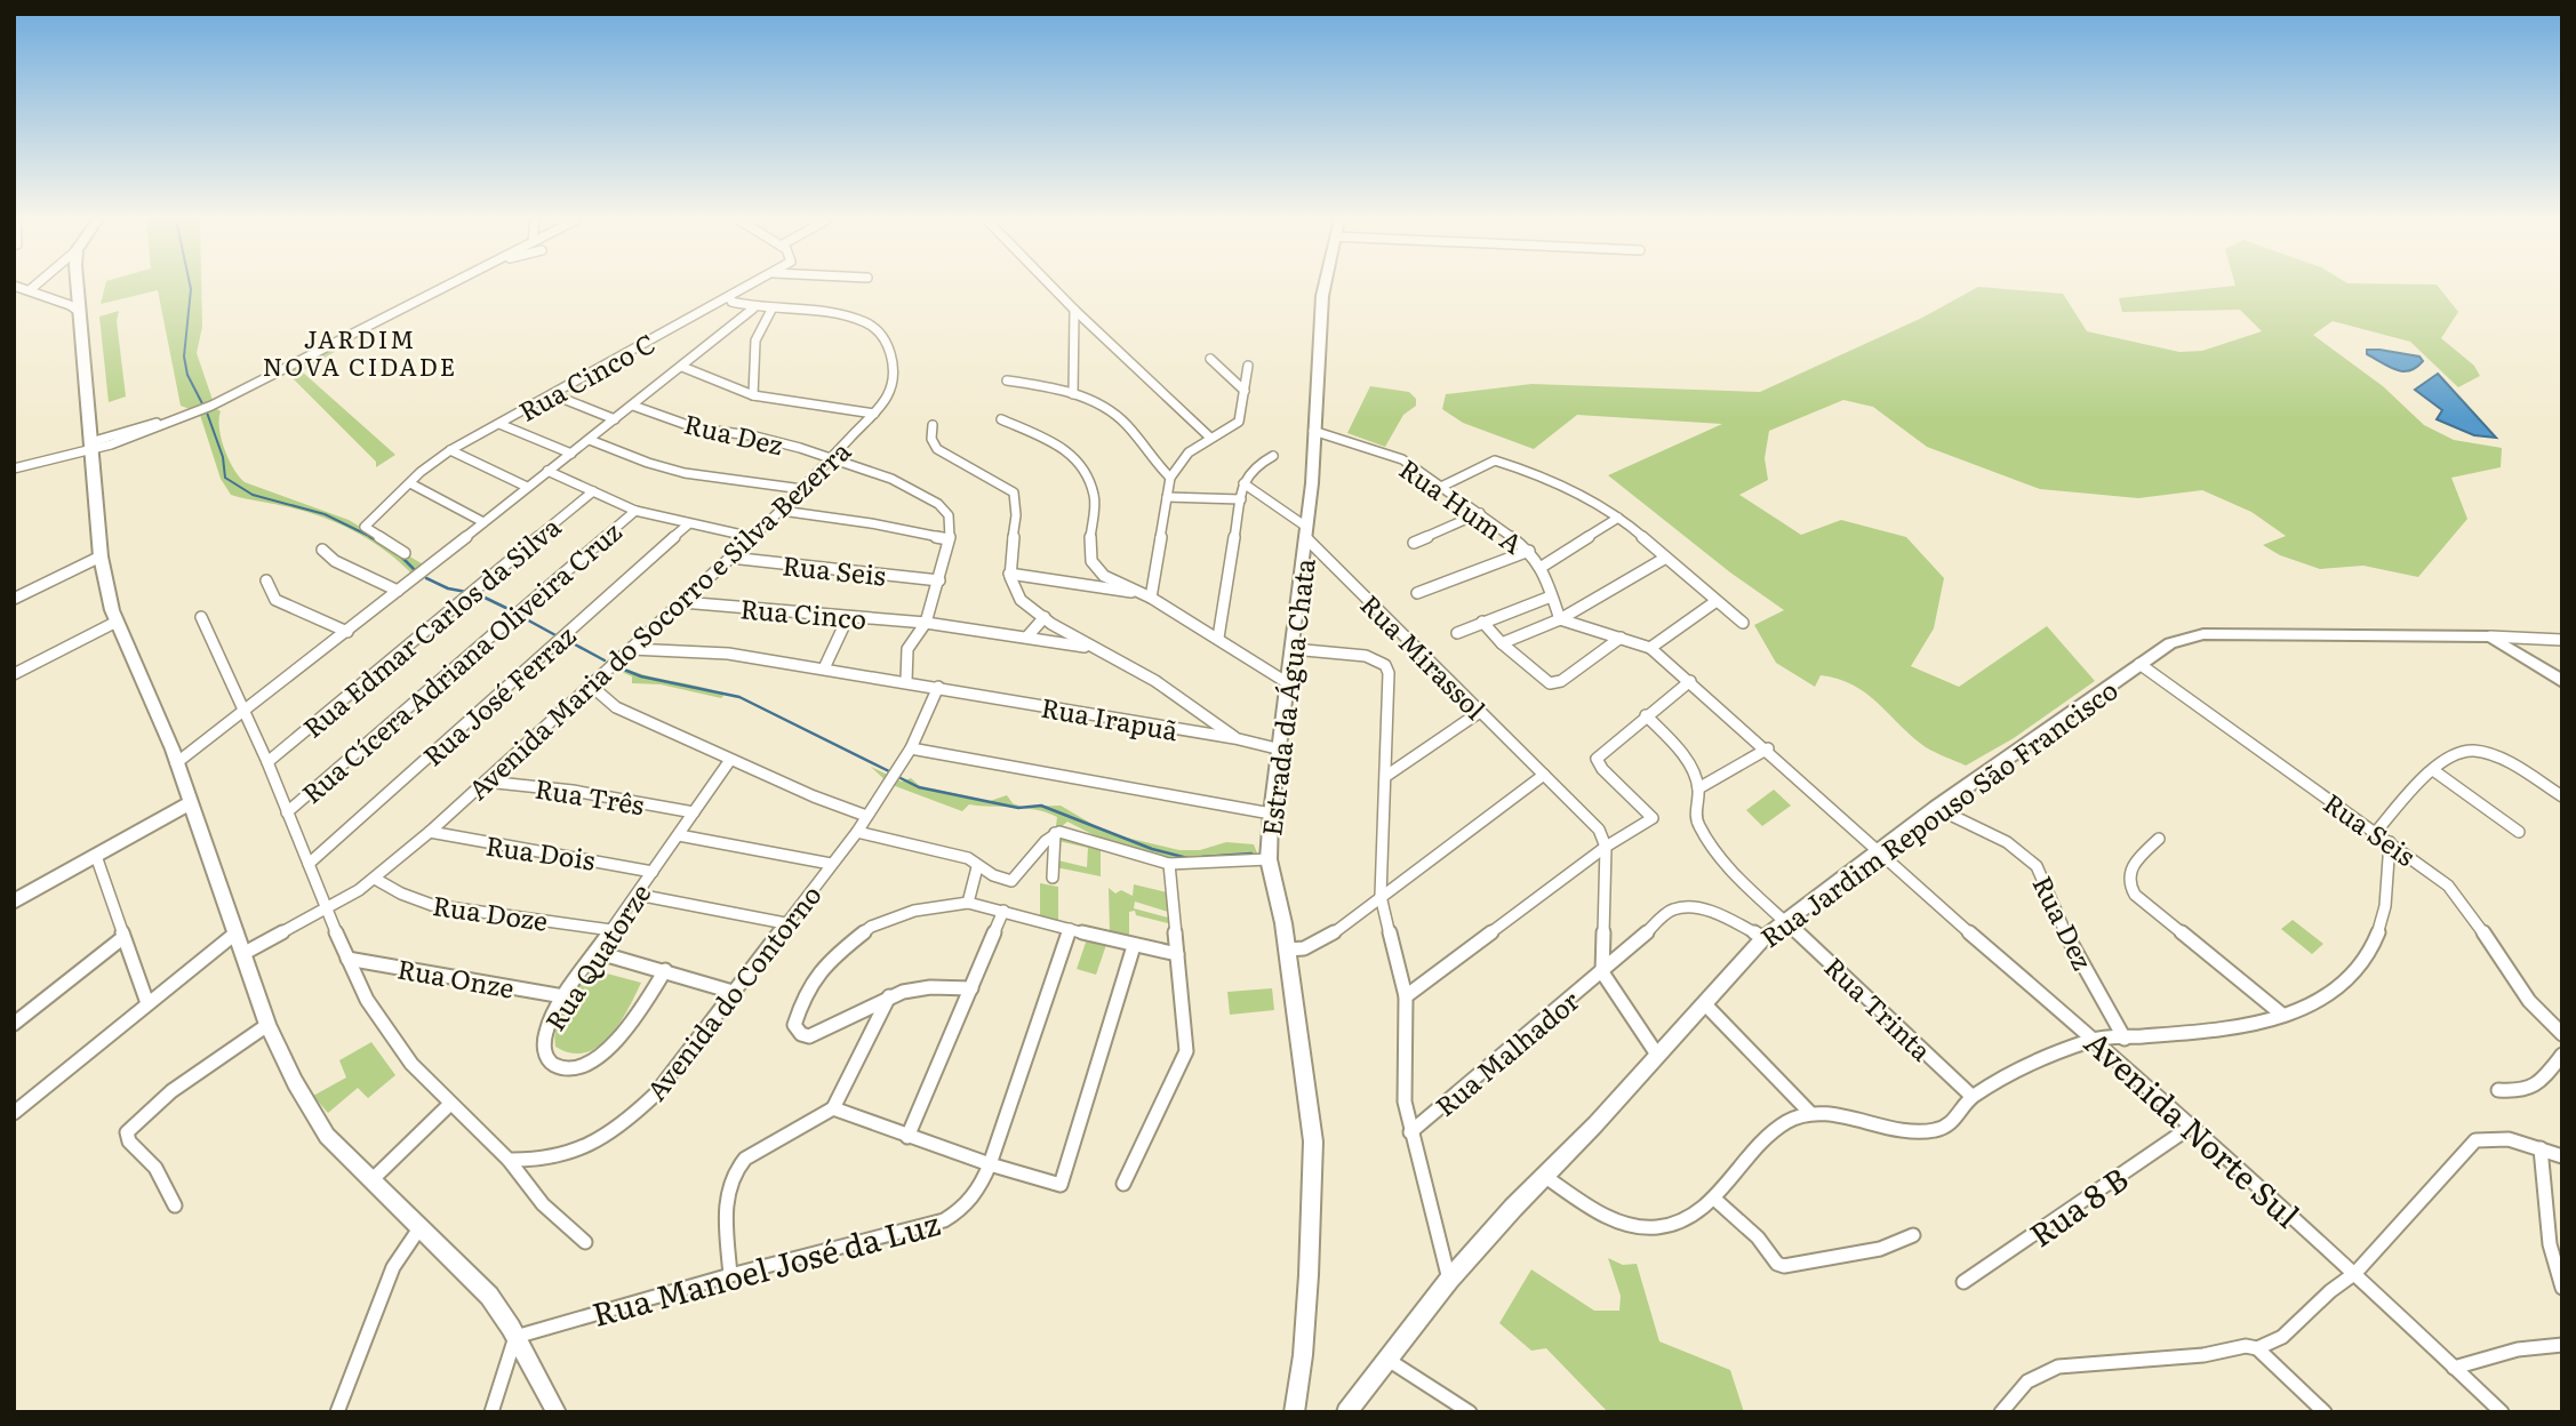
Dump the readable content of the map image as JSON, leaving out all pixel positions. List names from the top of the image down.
{
  "streets": {
    "street": [
      "Rua Cinco C",
      "Rua Dez",
      "Rua Hum A",
      "Rua Seis",
      "Rua Cinco",
      "Avenida Maria do Socorro e Silva Bezerra",
      "Rua Edmar Carlos da Silva",
      "Rua Mirassol",
      "Rua Cícera Adriana Oliveira Cruz",
      "Rua José Ferraz",
      "Estrada da Água Chata",
      "Rua Irapuã",
      "Rua Três",
      "Rua Jardim Repouso São Francisco",
      "Rua Dois",
      "Rua Doze",
      "Rua Quatorze",
      "Rua Onze",
      "Avenida do Contorno",
      "Rua Trinta",
      "Rua Malhador",
      "Avenida Norte Sul",
      "Rua 8 B",
      "Rua Manoel José da Luz"
    ]
  },
  "crossings": [
    ["Rua Dez", "Rua Seis"],
    ["Rua Dez", "Rua Cinco"],
    ["Rua Dez", "Avenida Maria do Socorro e Silva Bezerra"],
    ["Rua Dez", "Rua Irapuã"],
    ["Rua Dez", "Rua Jardim Repouso São Francisco"],
    ["Rua Hum A", "Estrada da Água Chata"],
    ["Rua Seis", "Avenida Maria do Socorro e Silva Bezerra"],
    ["Rua Seis", "Rua Jardim Repouso São Francisco"],
    ["Rua Cinco", "Avenida Maria do Socorro e Silva Bezerra"],
    ["Rua Cinco", "Rua Irapuã"],
    ["Avenida Maria do Socorro e Silva Bezerra", "Rua Irapuã"],
    ["Avenida Maria do Socorro e Silva Bezerra", "Rua Três"],
    ["Avenida Maria do Socorro e Silva Bezerra", "Rua Dois"],
    ["Avenida Maria do Socorro e Silva Bezerra", "Rua Doze"],
    ["Rua Mirassol", "Estrada da Água Chata"],
    ["Estrada da Água Chata", "Rua Irapuã"],
    ["Rua Irapuã", "Avenida do Contorno"],
    ["Rua Três", "Rua Quatorze"],
    ["Rua Jardim Repouso São Francisco", "Rua Trinta"],
    ["Rua Jardim Repouso São Francisco", "Rua Malhador"],
    ["Rua Jardim Repouso São Francisco", "Avenida Norte Sul"],
    ["Rua Dois", "Rua Quatorze"],
    ["Rua Doze", "Rua Quatorze"],
    ["Rua Quatorze", "Rua Onze"],
    ["Avenida Norte Sul", "Rua 8 B"]
  ],
  "districts": ["JARDIM NOVA CIDADE"]
}
